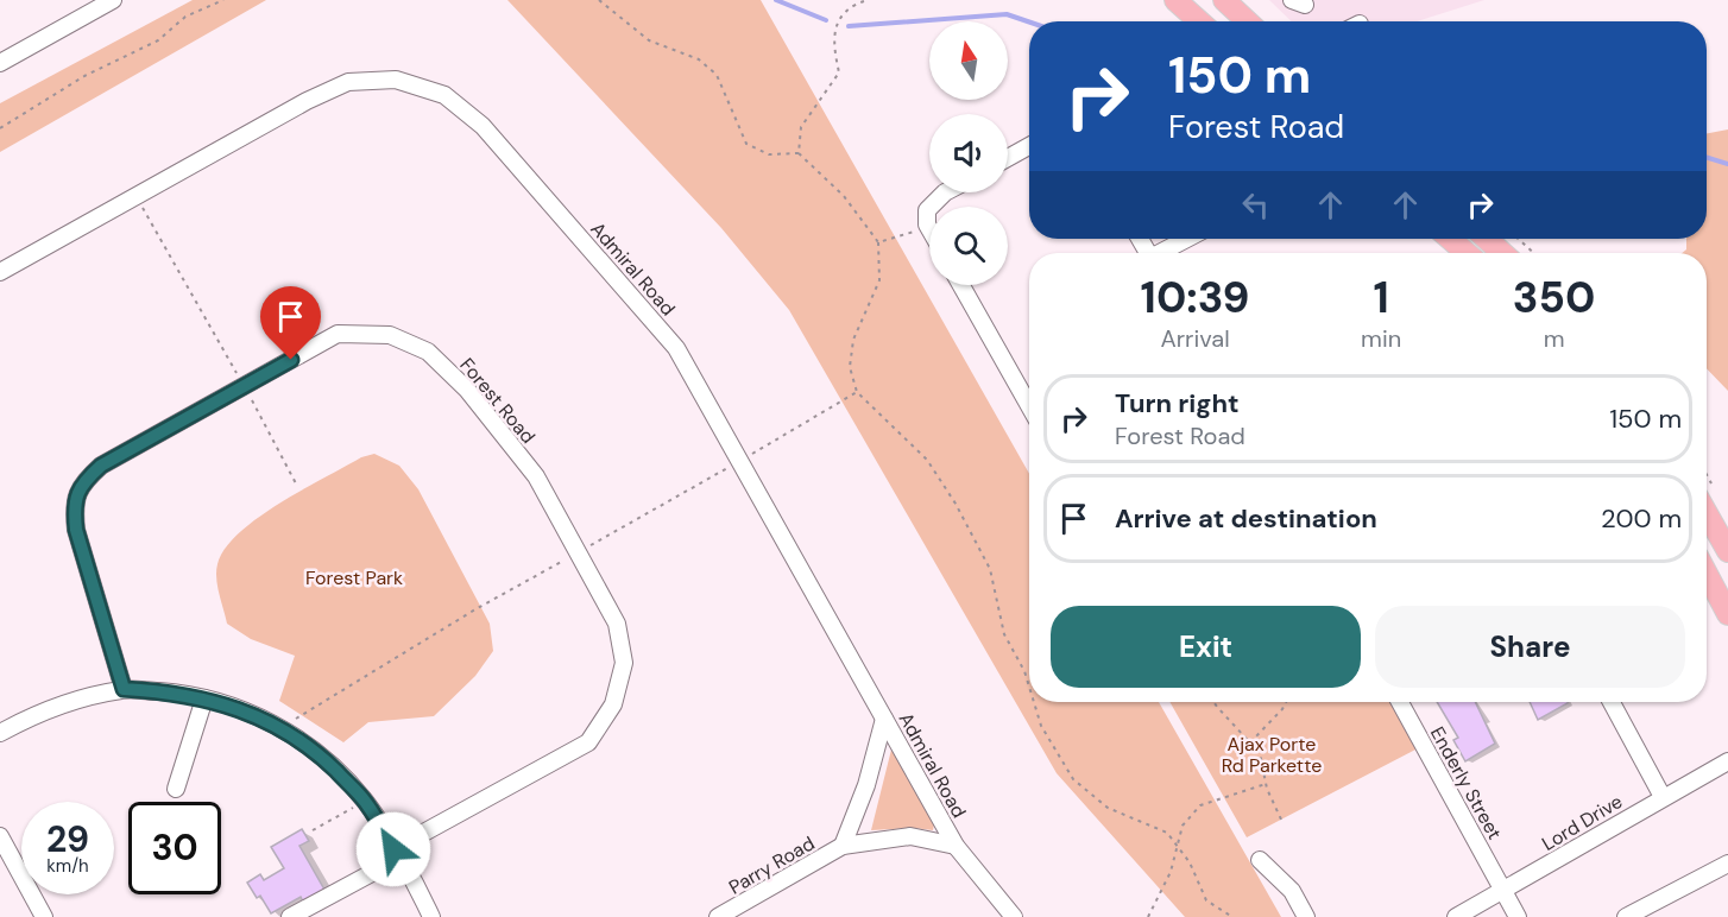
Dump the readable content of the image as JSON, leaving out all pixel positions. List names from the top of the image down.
{
  "streets": {
    "street": [
      "Admiral Road",
      "Forest Road",
      "Enderly Street",
      "Lord Drive",
      "Parry Road"
    ]
  },
  "crossings": [
    ["Admiral Road", "Parry Road"],
    ["Enderly Street", "Lord Drive"]
  ],
  "parks": ["Forest Park", "Ajax Porte Rd Parkette"],
  "north": "top",
  "page": {
    "turn": ["150 m", "Forest Road"],
    "eta": [
      "10:39",
      "Arrival",
      "1",
      "min",
      "350",
      "m"
    ],
    "list": [
      {
        "name": "Turn right",
        "note": "Forest Road",
        "value": "150 m"
      },
      {
        "name": "Arrive at destination",
        "value": "200 m"
      }
    ],
    "buttons": ["Exit", "Share"],
    "speed": "29 km/h",
    "limit": "30"
  }
}
